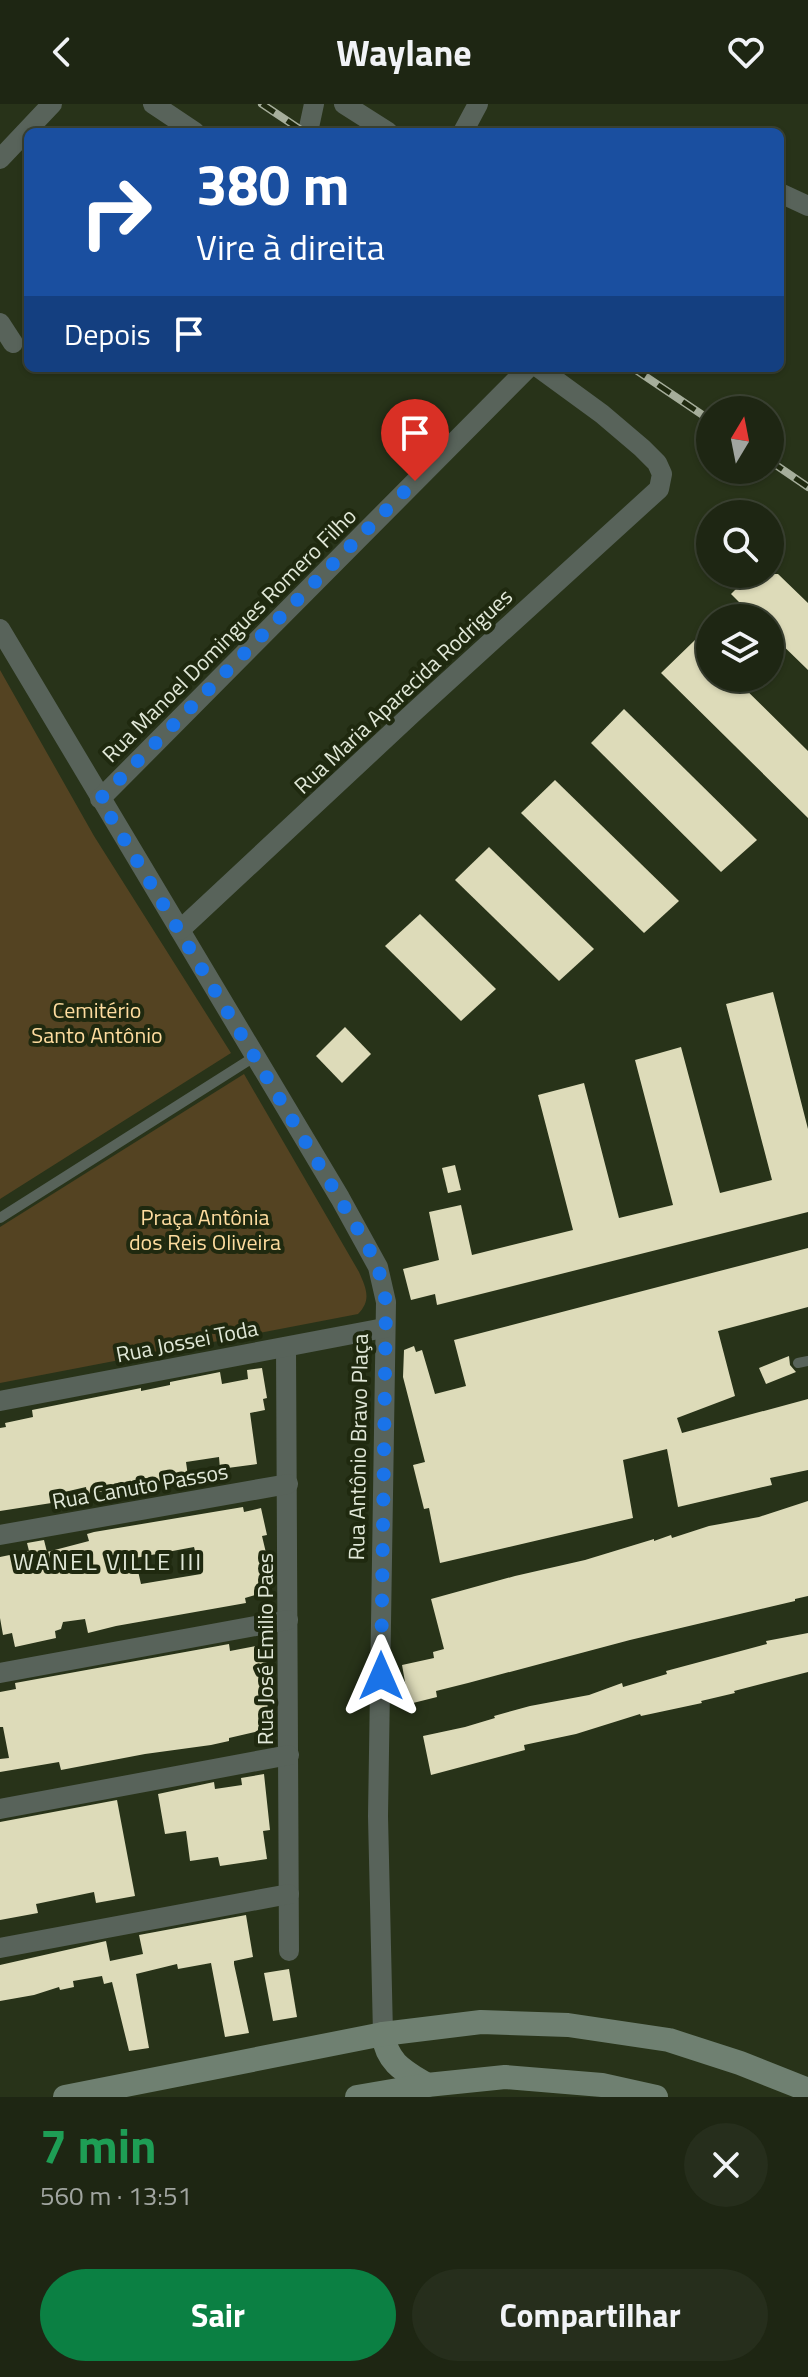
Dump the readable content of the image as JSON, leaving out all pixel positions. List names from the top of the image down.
{
  "streets": {
    "street": [
      "Rua Manoel Domingues Romero Filho",
      "Rua Maria Aparecida Rodrigues",
      "Rua Jossei Toda",
      "Rua Antônio Bravo Plaça",
      "Rua Canuto Passos",
      "Rua José Emilio Paes"
    ]
  },
  "crossings": [
    ["Rua Manoel Domingues Romero Filho", "Rua Antônio Bravo Plaça"],
    ["Rua Maria Aparecida Rodrigues", "Rua Antônio Bravo Plaça"],
    ["Rua Jossei Toda", "Rua Antônio Bravo Plaça"],
    ["Rua Jossei Toda", "Rua José Emilio Paes"],
    ["Rua Canuto Passos", "Rua José Emilio Paes"]
  ],
  "districts": ["WANEL VILLE III"],
  "parks": ["Cemitério Santo Antônio", "Praça Antônia dos Reis Oliveira"],
  "north": "top",
  "page": {
    "header": "Waylane",
    "turn": ["380 m", "Vire à direita"],
    "then": "Depois",
    "heading": ["7 min", "560 m · 13:51"],
    "buttons": ["Sair", "Compartilhar"]
  }
}
